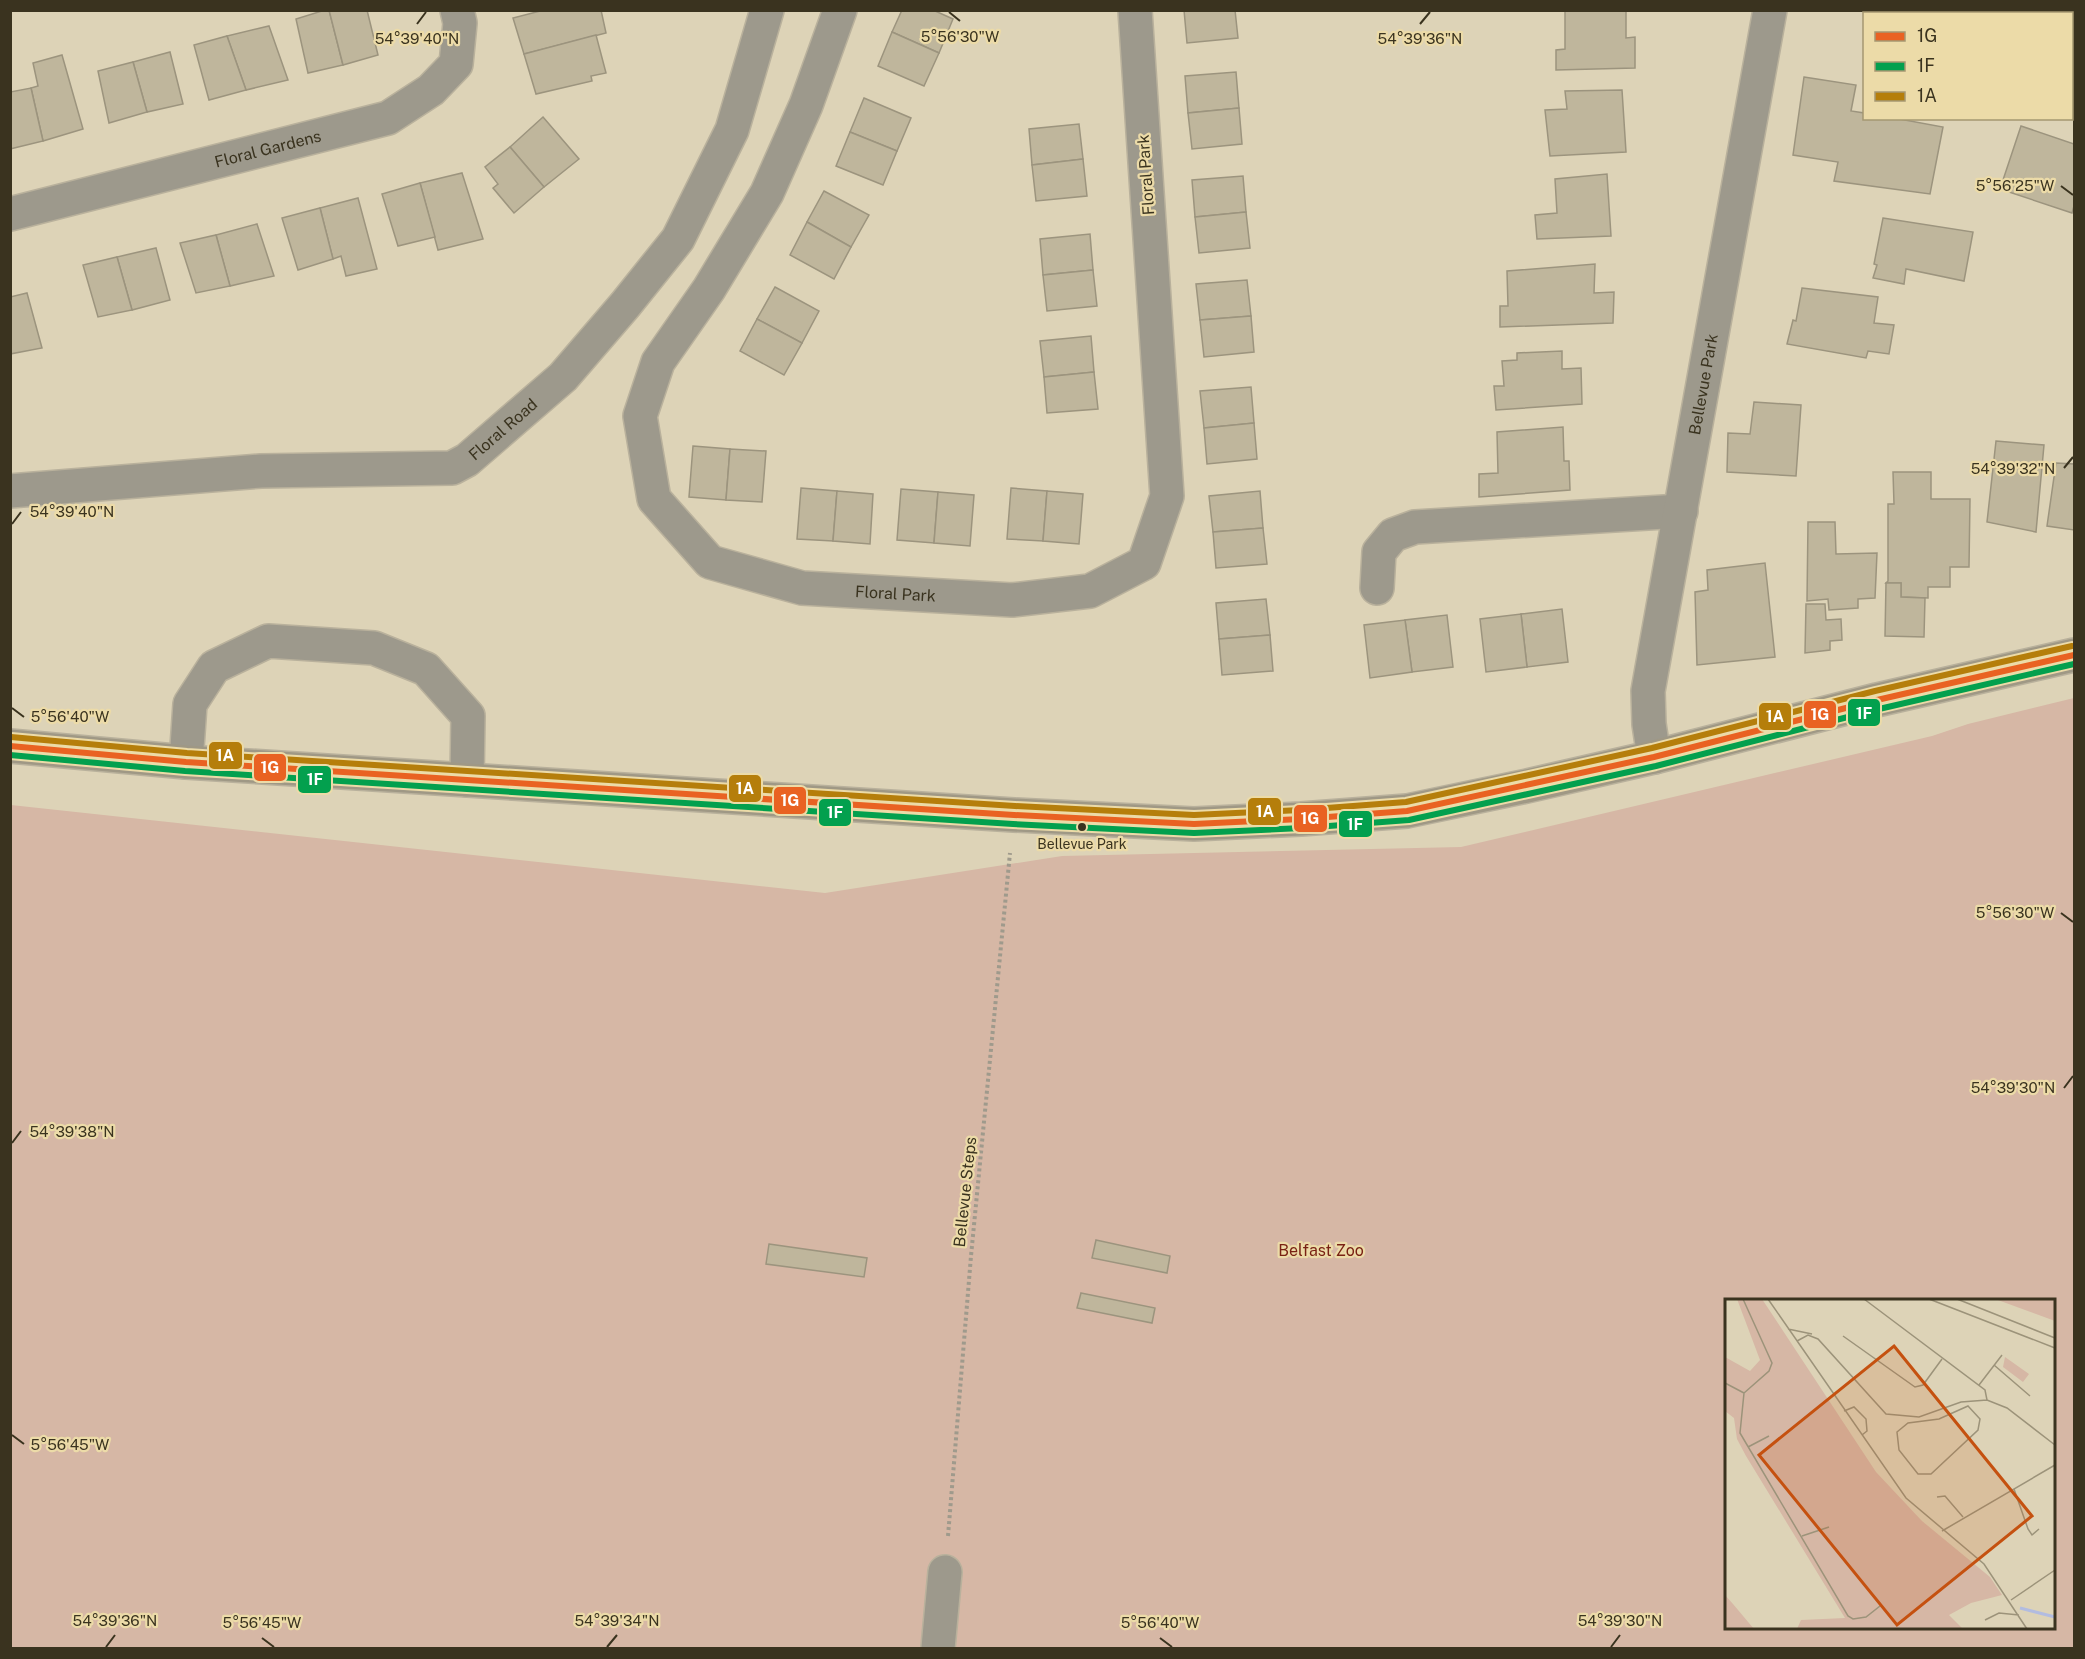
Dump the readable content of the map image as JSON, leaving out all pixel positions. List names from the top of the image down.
{
  "streets": {
    "street": [
      "Floral Gardens",
      "Floral Park",
      "Bellevue Park",
      "Floral Road"
    ],
    "path": ["Bellevue Steps"]
  },
  "parks": ["Belfast Zoo"],
  "places": ["Bellevue Park"],
  "lines": ["transit line 1A", "transit line 1G", "transit line 1F"],
  "legend": ["1G", "1F", "1A"],
  "coordinates": [
    "5°56'30\"W",
    "54°39'40\"N",
    "54°39'36\"N",
    "5°56'25\"W",
    "54°39'32\"N",
    "5°56'40\"W",
    "54°39'30\"N",
    "54°39'38\"N",
    "5°56'45\"W",
    "54°39'34\"N"
  ]
}
